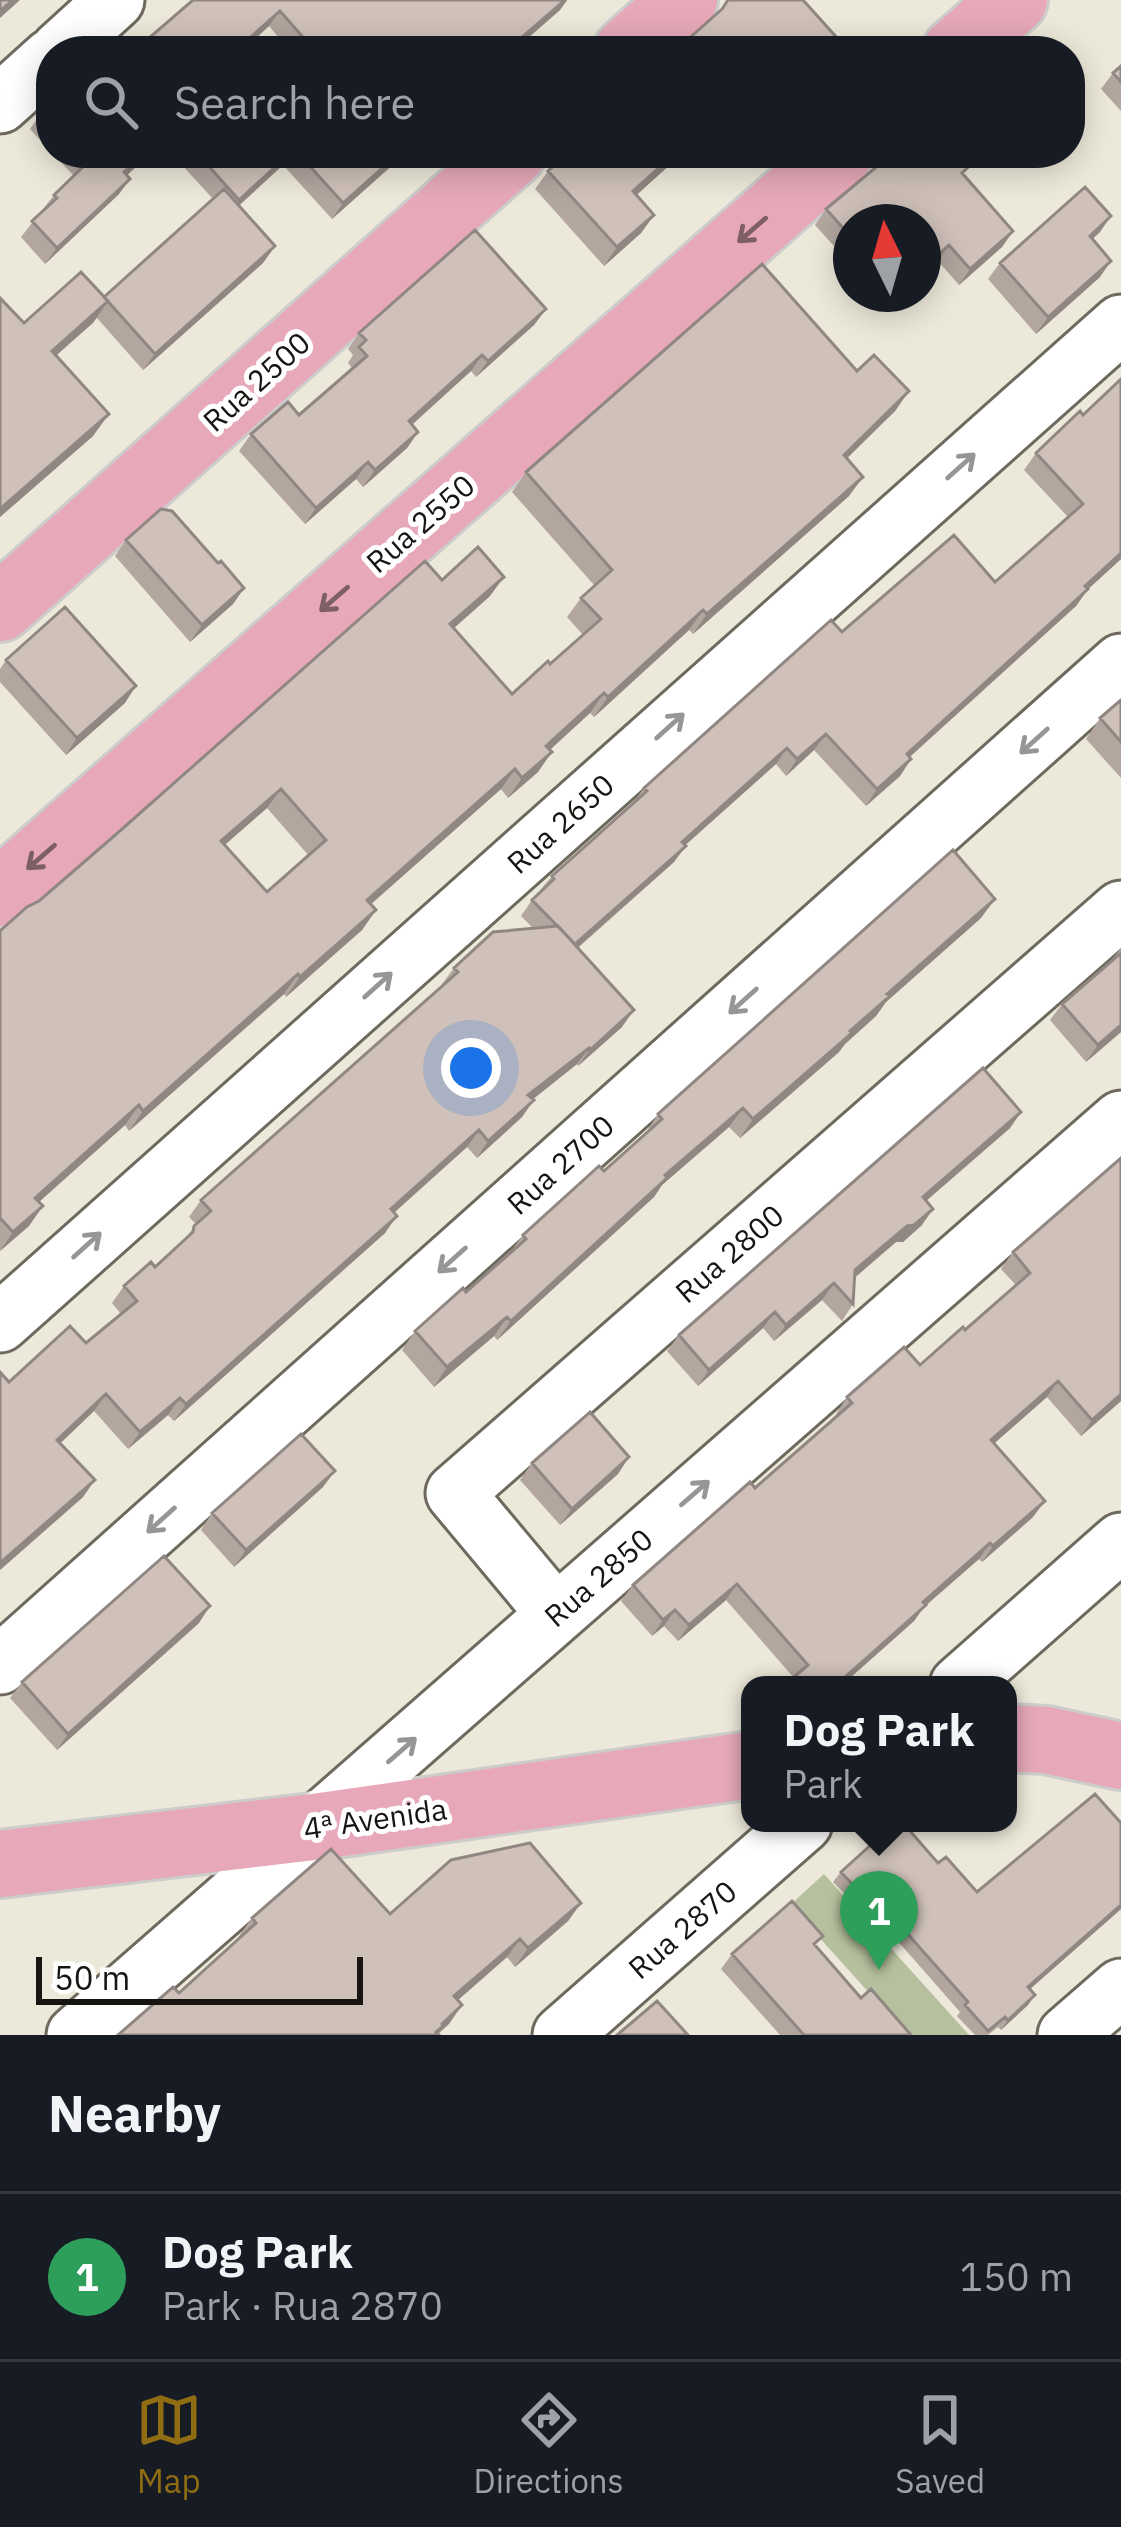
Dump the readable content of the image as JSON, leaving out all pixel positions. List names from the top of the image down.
{
  "streets": {
    "main road": ["Rua 2500", "Rua 2550", "4ª Avenida"],
    "street": [
      "Rua 2650",
      "Rua 2700",
      "Rua 2800",
      "Rua 2850",
      "Rua 2870"
    ]
  },
  "crossings": [
    ["Rua 2800", "Rua 2850"],
    ["Rua 2850", "4ª Avenida"]
  ],
  "one_way": [
    "Rua 2550",
    "Rua 2650",
    "Rua 2700",
    "Rua 2850"
  ],
  "scale_bar": "50 m",
  "north": "top",
  "page": {
    "search": "Search here",
    "popup": ["Dog Park", "Park"],
    "pins": "1",
    "scale": "50 m",
    "heading": "Nearby",
    "list": [
      {
        "mark": "1",
        "name": "Dog Park",
        "note": "Park · Rua 2870",
        "value": "150 m"
      }
    ],
    "nav": ["Map", "Directions", "Saved"]
  }
}
